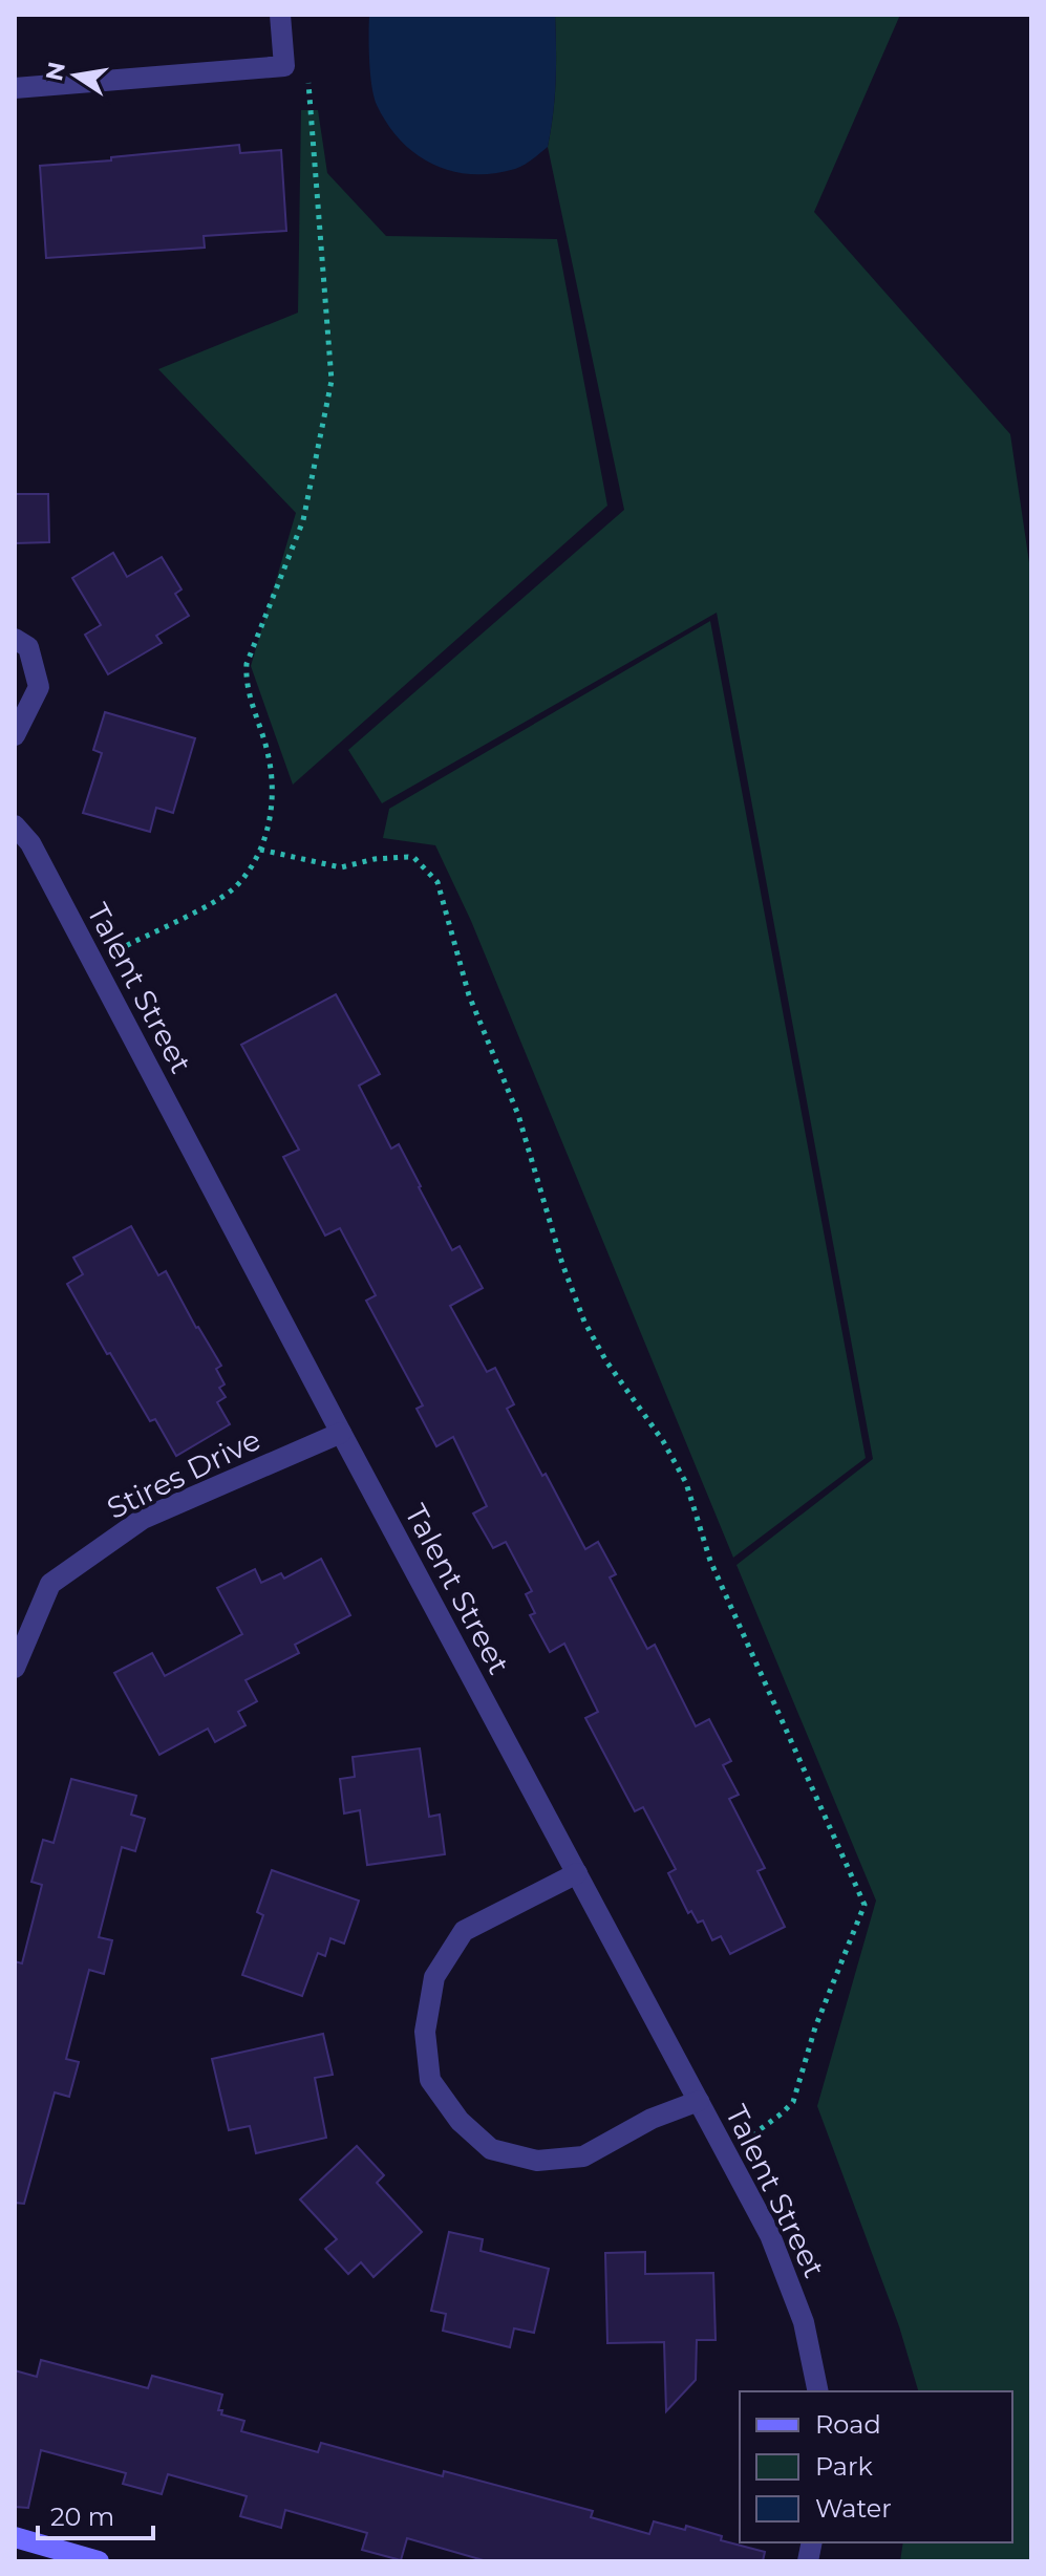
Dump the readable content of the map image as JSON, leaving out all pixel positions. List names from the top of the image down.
{
  "streets": {
    "street": ["Talent Street", "Stires Drive"]
  },
  "crossings": [
    ["Talent Street", "Stires Drive"]
  ],
  "legend": ["Road", "Park", "Water"],
  "scale_bar": "20 m",
  "north": "left"
}
